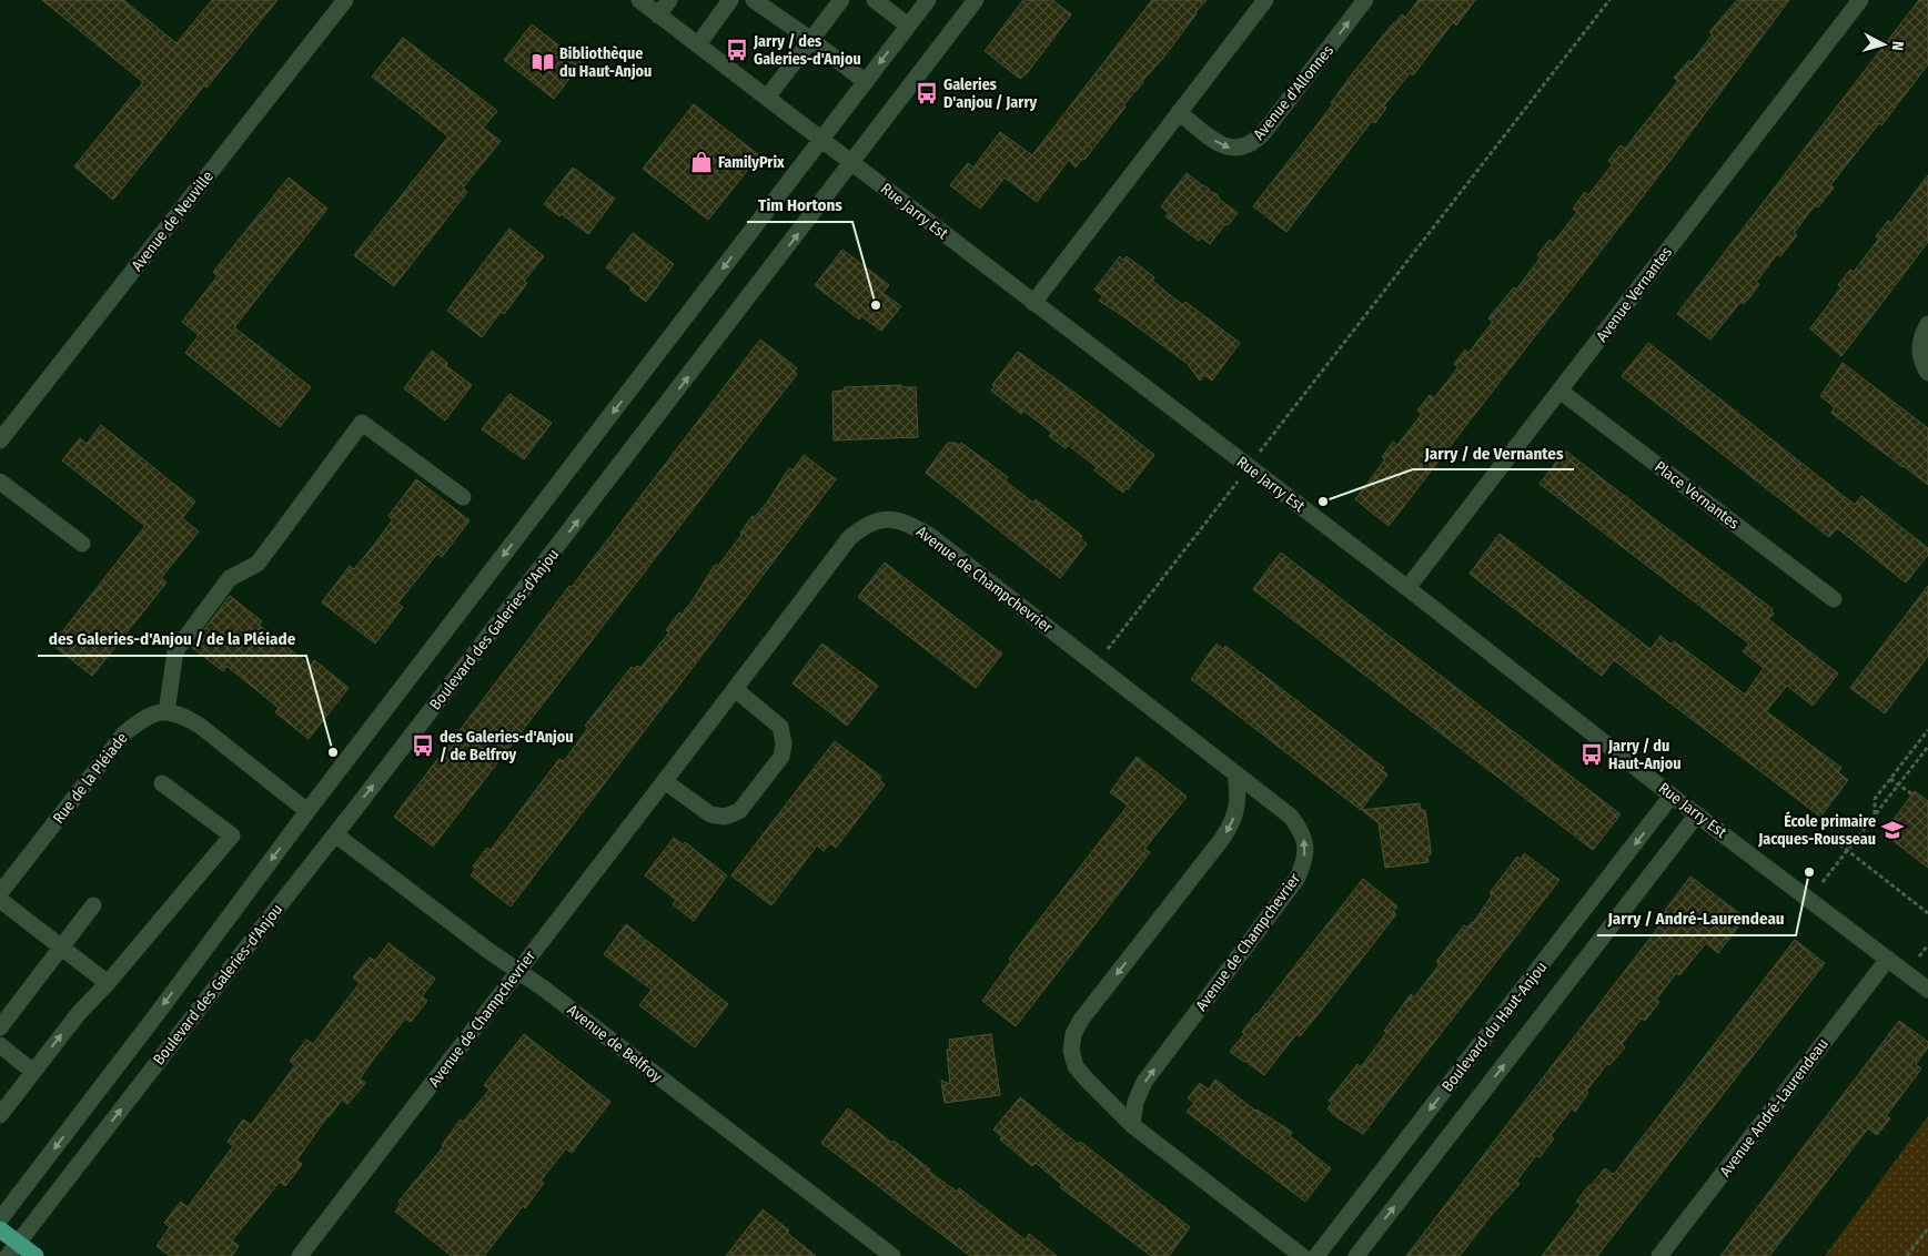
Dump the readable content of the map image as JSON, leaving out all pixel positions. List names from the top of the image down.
{
  "streets": {
    "street": [
      "Avenue d'Allonnes",
      "Rue Jarry Est",
      "Avenue de Neuville",
      "Avenue Vernantes",
      "Place Vernantes",
      "Avenue de Champchevrier",
      "Boulevard des Galeries-d'Anjou",
      "Rue de la Pléiade",
      "Boulevard du Haut-Anjou",
      "Avenue de Belfroy",
      "Avenue André-Laurendeau"
    ]
  },
  "crossings": [
    ["Rue Jarry Est", "Avenue Vernantes"],
    ["Rue Jarry Est", "Boulevard des Galeries-d'Anjou"],
    ["Rue Jarry Est", "Boulevard du Haut-Anjou"],
    ["Rue Jarry Est", "Avenue André-Laurendeau"],
    ["Avenue Vernantes", "Place Vernantes"],
    ["Avenue de Champchevrier", "Avenue de Belfroy"],
    ["Boulevard des Galeries-d'Anjou", "Avenue de Belfroy"]
  ],
  "places": {
    "bus stop": [
      "Jarry / des Galeries-d'Anjou",
      "Galeries D'anjou / Jarry",
      "des Galeries-d'Anjou / de Belfroy",
      "Jarry / du Haut-Anjou"
    ],
    "library": ["Bibliothèque du Haut-Anjou"],
    "shop": ["FamilyPrix"],
    "other": [
      "Tim Hortons",
      "Jarry / de Vernantes",
      "des Galeries-d'Anjou / de la Pléiade",
      "Jarry / André-Laurendeau"
    ],
    "school or university": ["École primaire Jacques-Rousseau"]
  },
  "north": "right"
}
